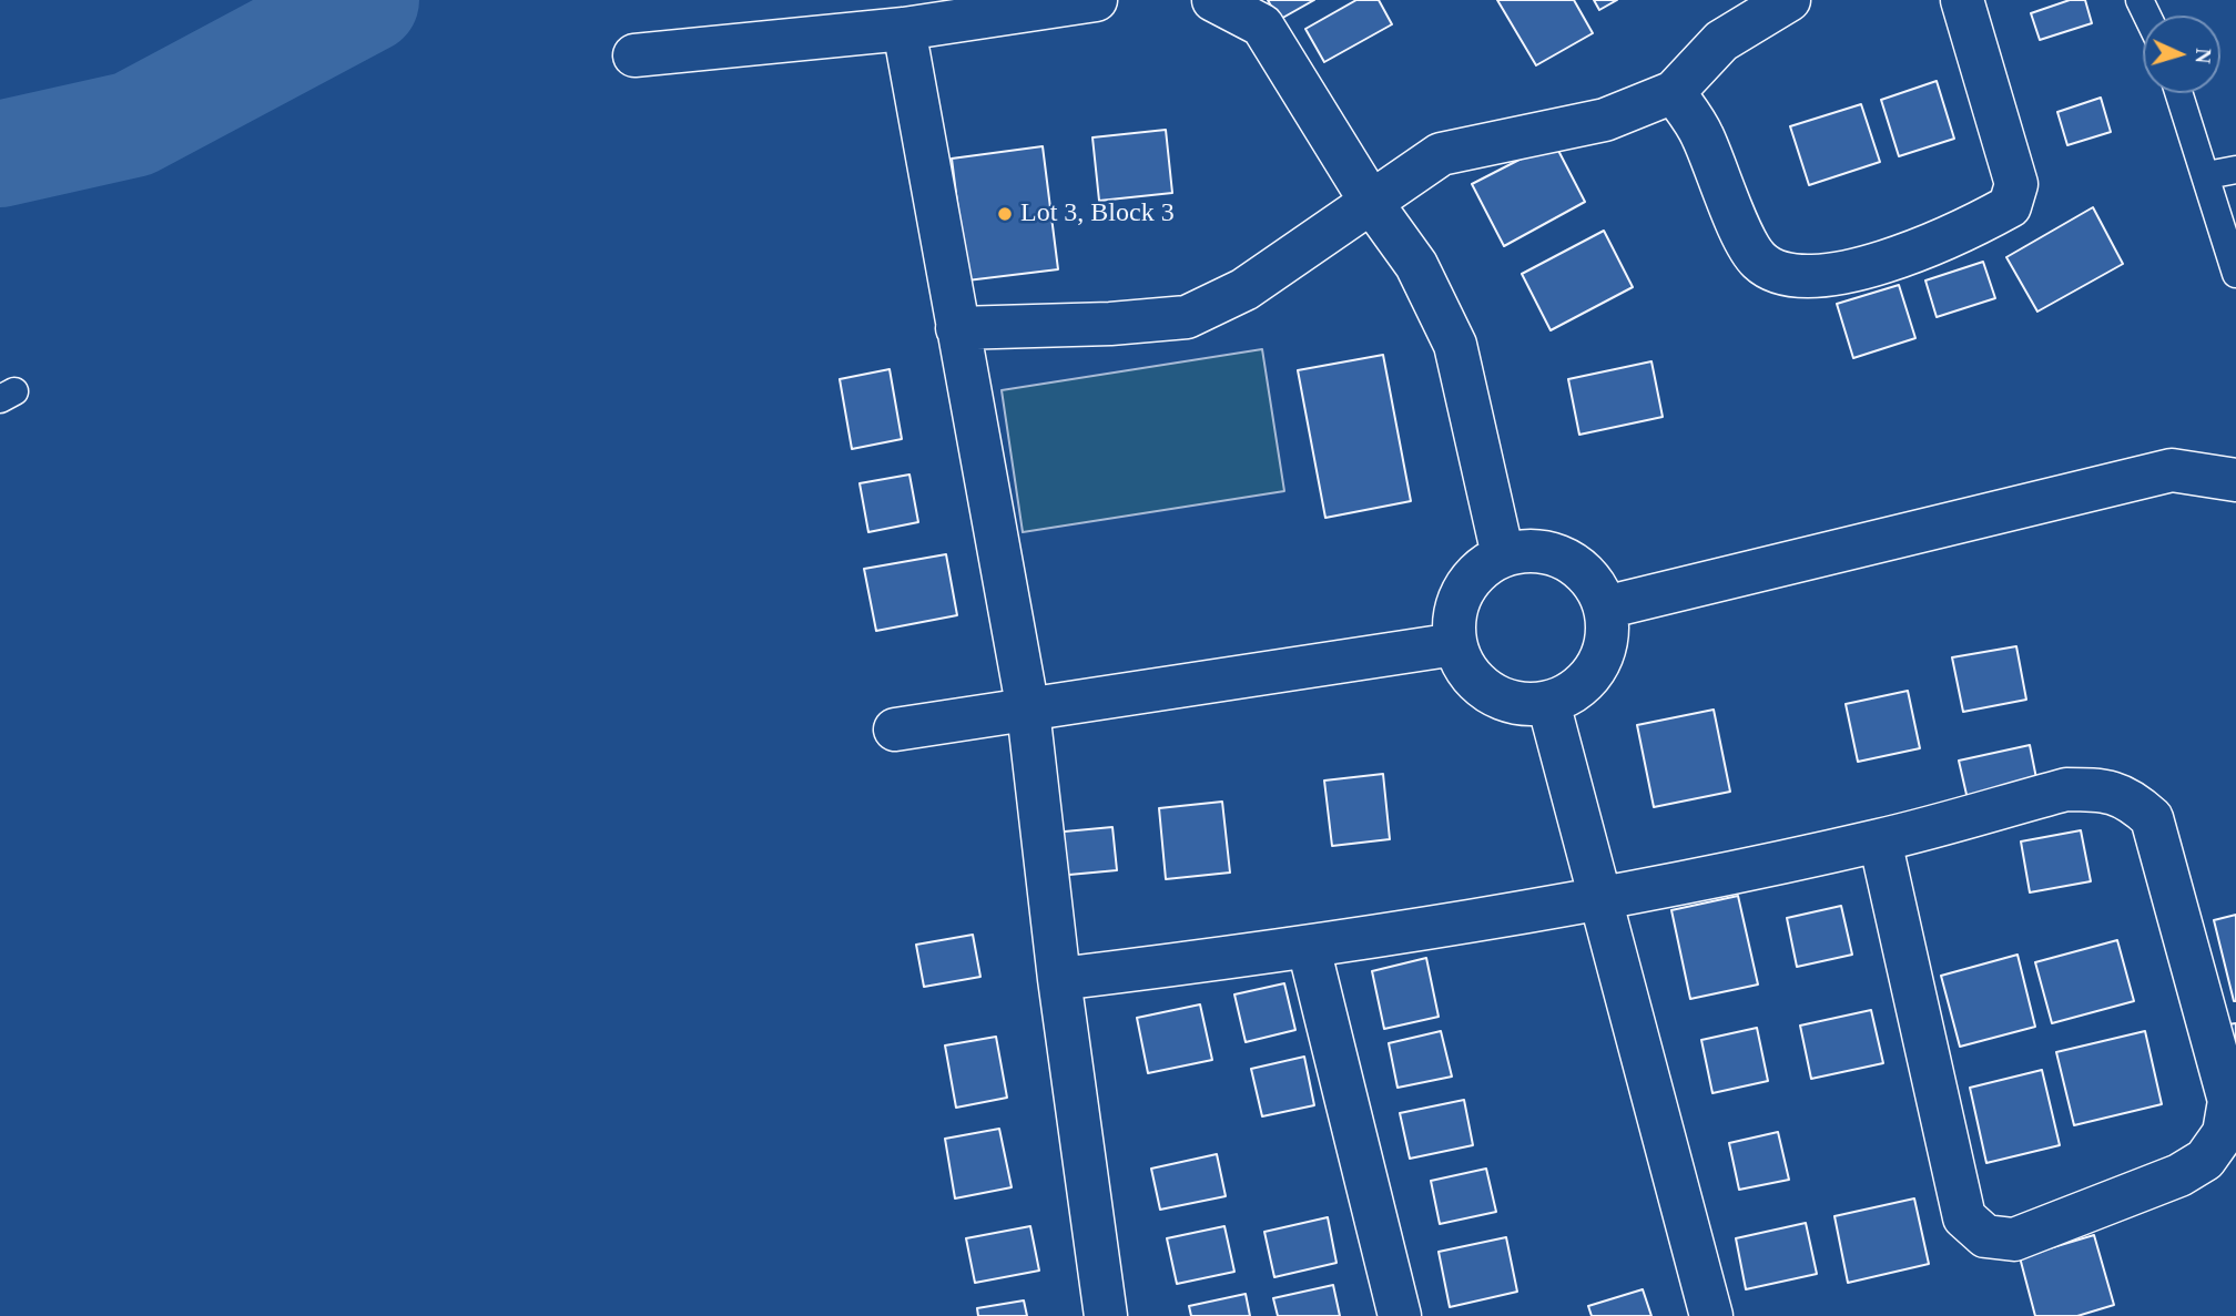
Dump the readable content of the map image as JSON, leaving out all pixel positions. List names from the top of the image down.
{
  "places": ["Lot 3, Block 3"],
  "north": "right"
}
